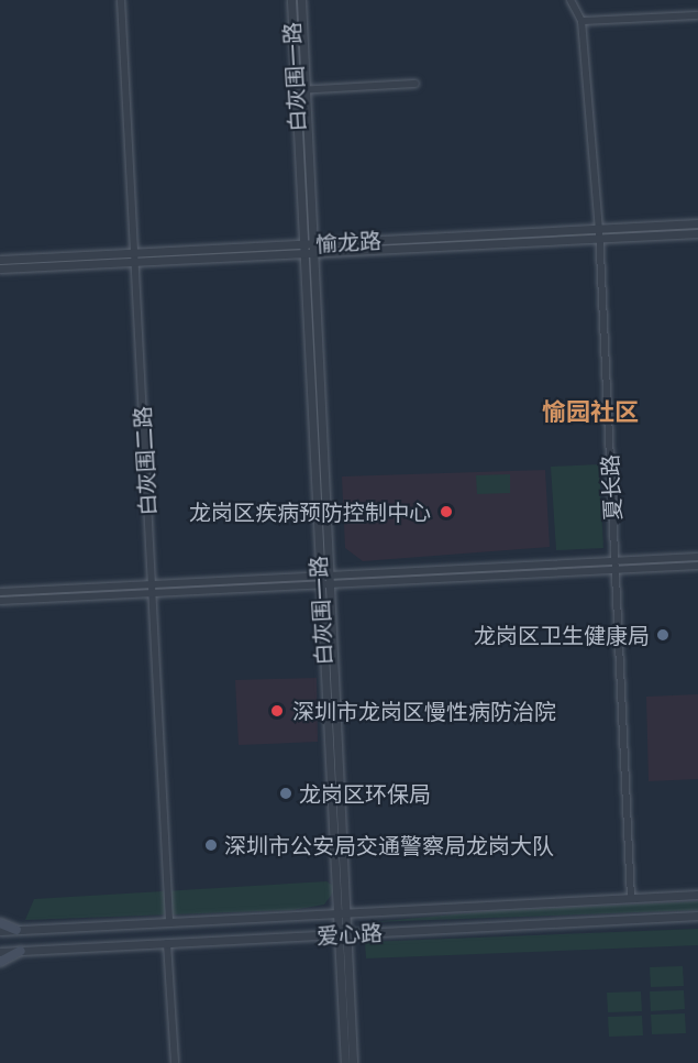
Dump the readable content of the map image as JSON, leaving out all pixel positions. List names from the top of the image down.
{
  "streets": {
    "street": [
      "白灰围一路",
      "愉龙路",
      "白灰围二路",
      "夏长路",
      "爱心路"
    ]
  },
  "crossings": [
    ["白灰围一路", "愉龙路"],
    ["白灰围一路", "爱心路"],
    ["愉龙路", "白灰围二路"],
    ["愉龙路", "夏长路"],
    ["白灰围二路", "爱心路"],
    ["夏长路", "爱心路"]
  ],
  "districts": ["愉园社区"],
  "places": [
    "龙岗区疾病预防控制中心",
    "龙岗区卫生健康局",
    "深圳市龙岗区慢性病防治院",
    "龙岗区环保局",
    "深圳市公安局交通警察局龙岗大队"
  ]
}
